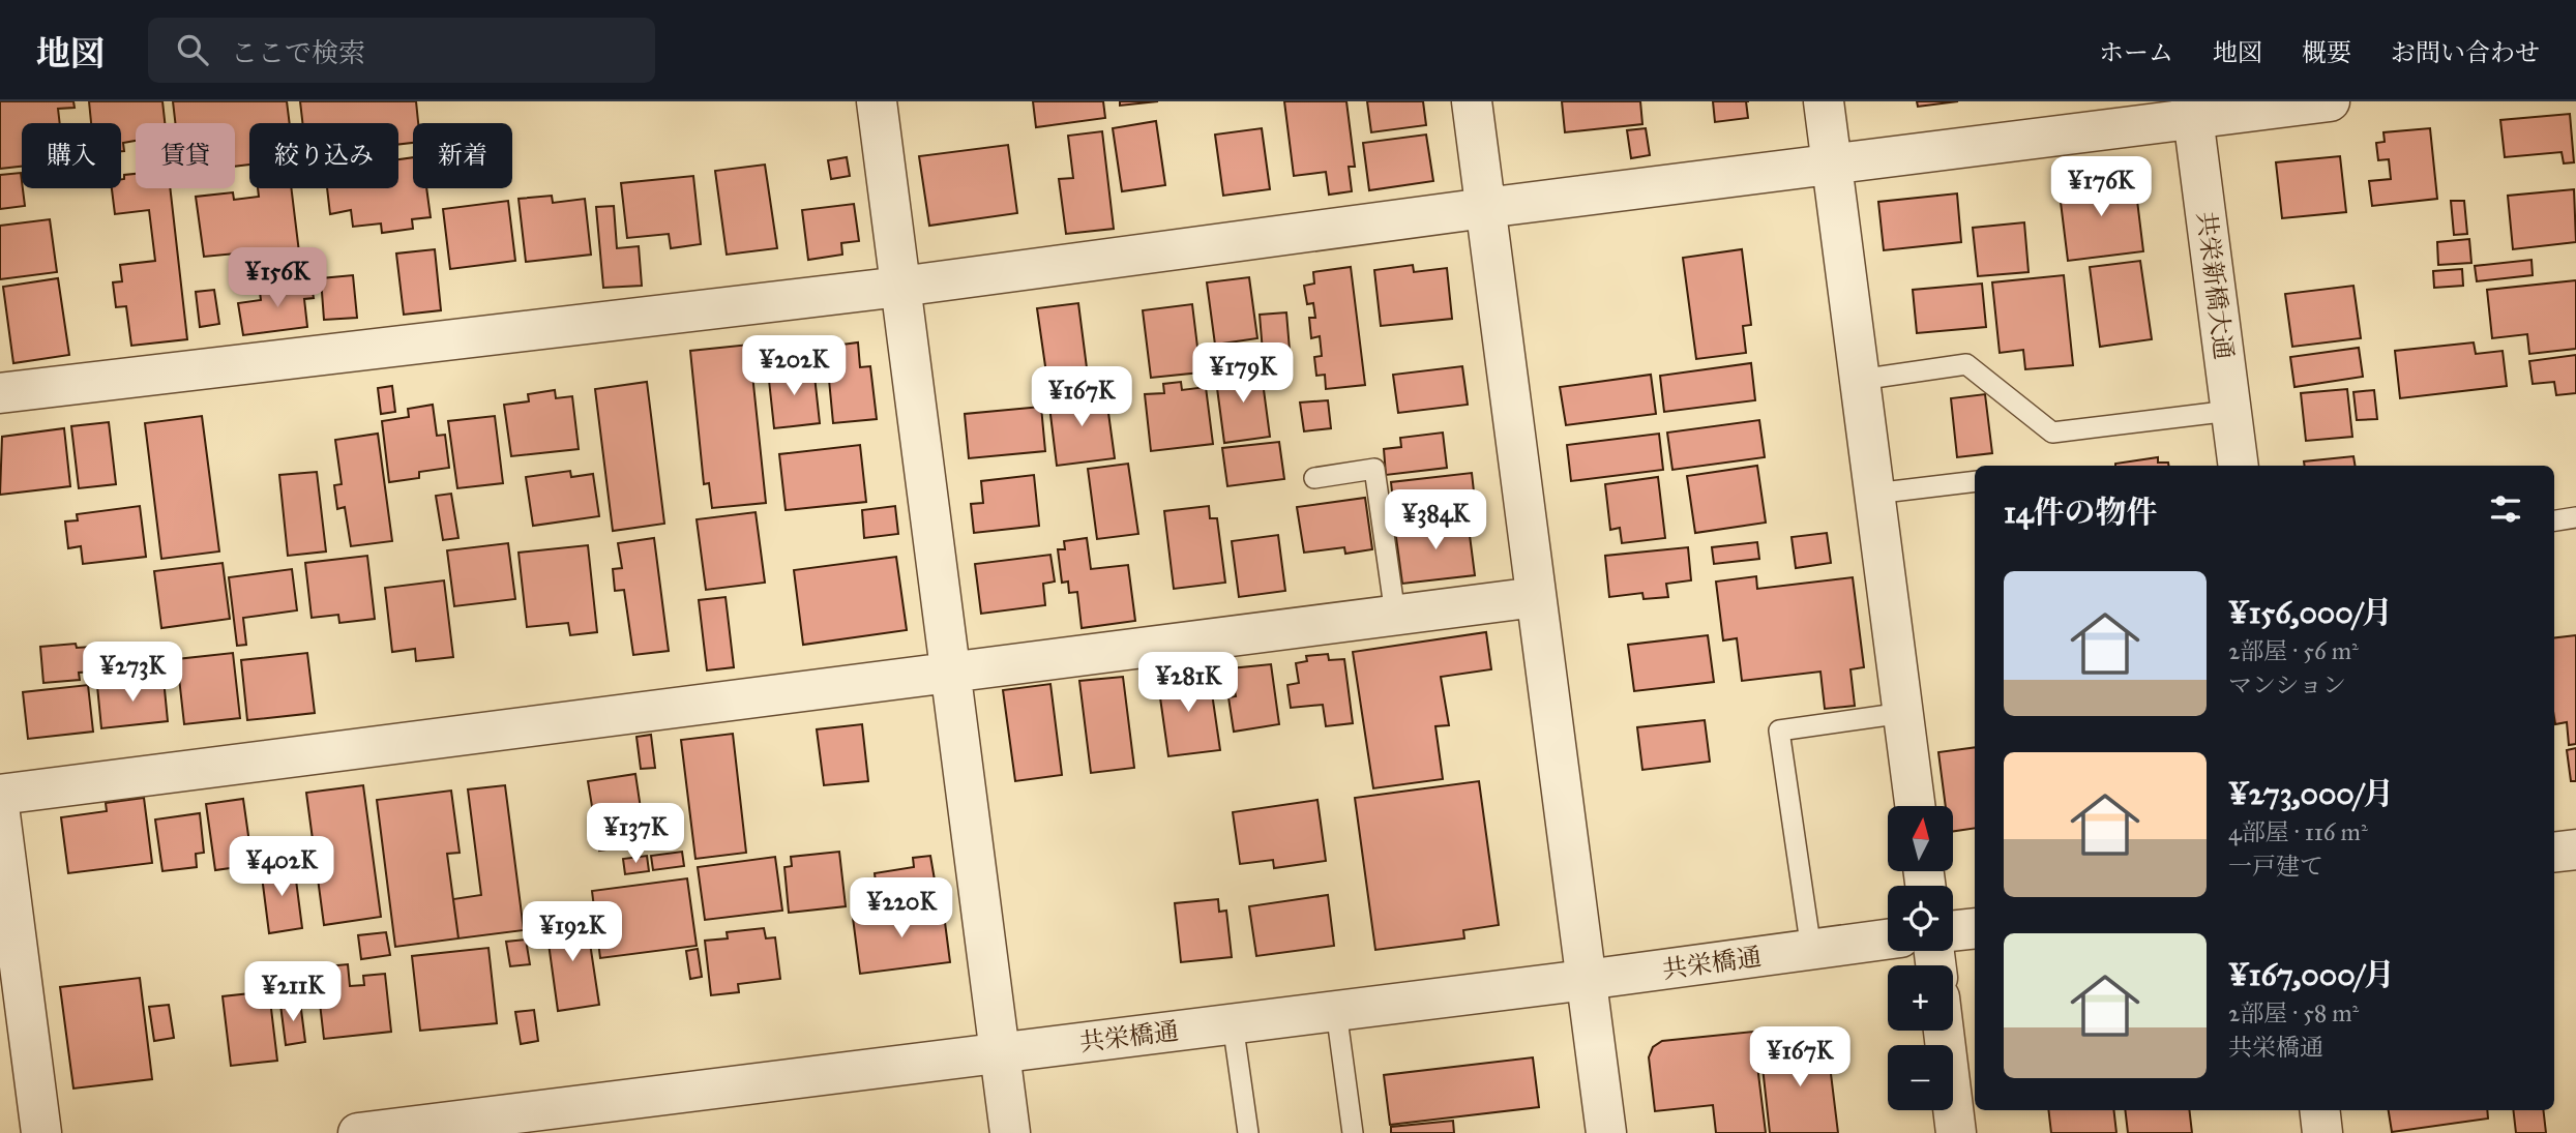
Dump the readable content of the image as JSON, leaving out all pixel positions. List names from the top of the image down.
{
  "streets": {
    "street": ["共栄新橋大通", "共栄橋通"]
  },
  "north": "top",
  "page": {
    "header": "地図",
    "search": "ここで検索",
    "nav": [
      "ホーム",
      "地図",
      "概要",
      "お問い合わせ"
    ],
    "chip": [
      "購入",
      "賃貸",
      "絞り込み",
      "新着"
    ],
    "price": [
      "¥176K",
      "¥156K",
      "¥202K",
      "¥179K",
      "¥167K",
      "¥384K",
      "¥273K",
      "¥281K",
      "¥137K",
      "¥402K",
      "¥220K",
      "¥192K",
      "¥211K",
      "¥167K"
    ],
    "heading": "14件の物件",
    "list": [
      {
        "name": "¥156,000/月",
        "note": "2部屋 · 56 m² · マンション"
      },
      {
        "name": "¥273,000/月",
        "note": "4部屋 · 116 m² · 一戸建て"
      },
      {
        "name": "¥167,000/月",
        "note": "2部屋 · 58 m² · 共栄橋通"
      }
    ],
    "map_buttons": ["+", "−"]
  }
}
